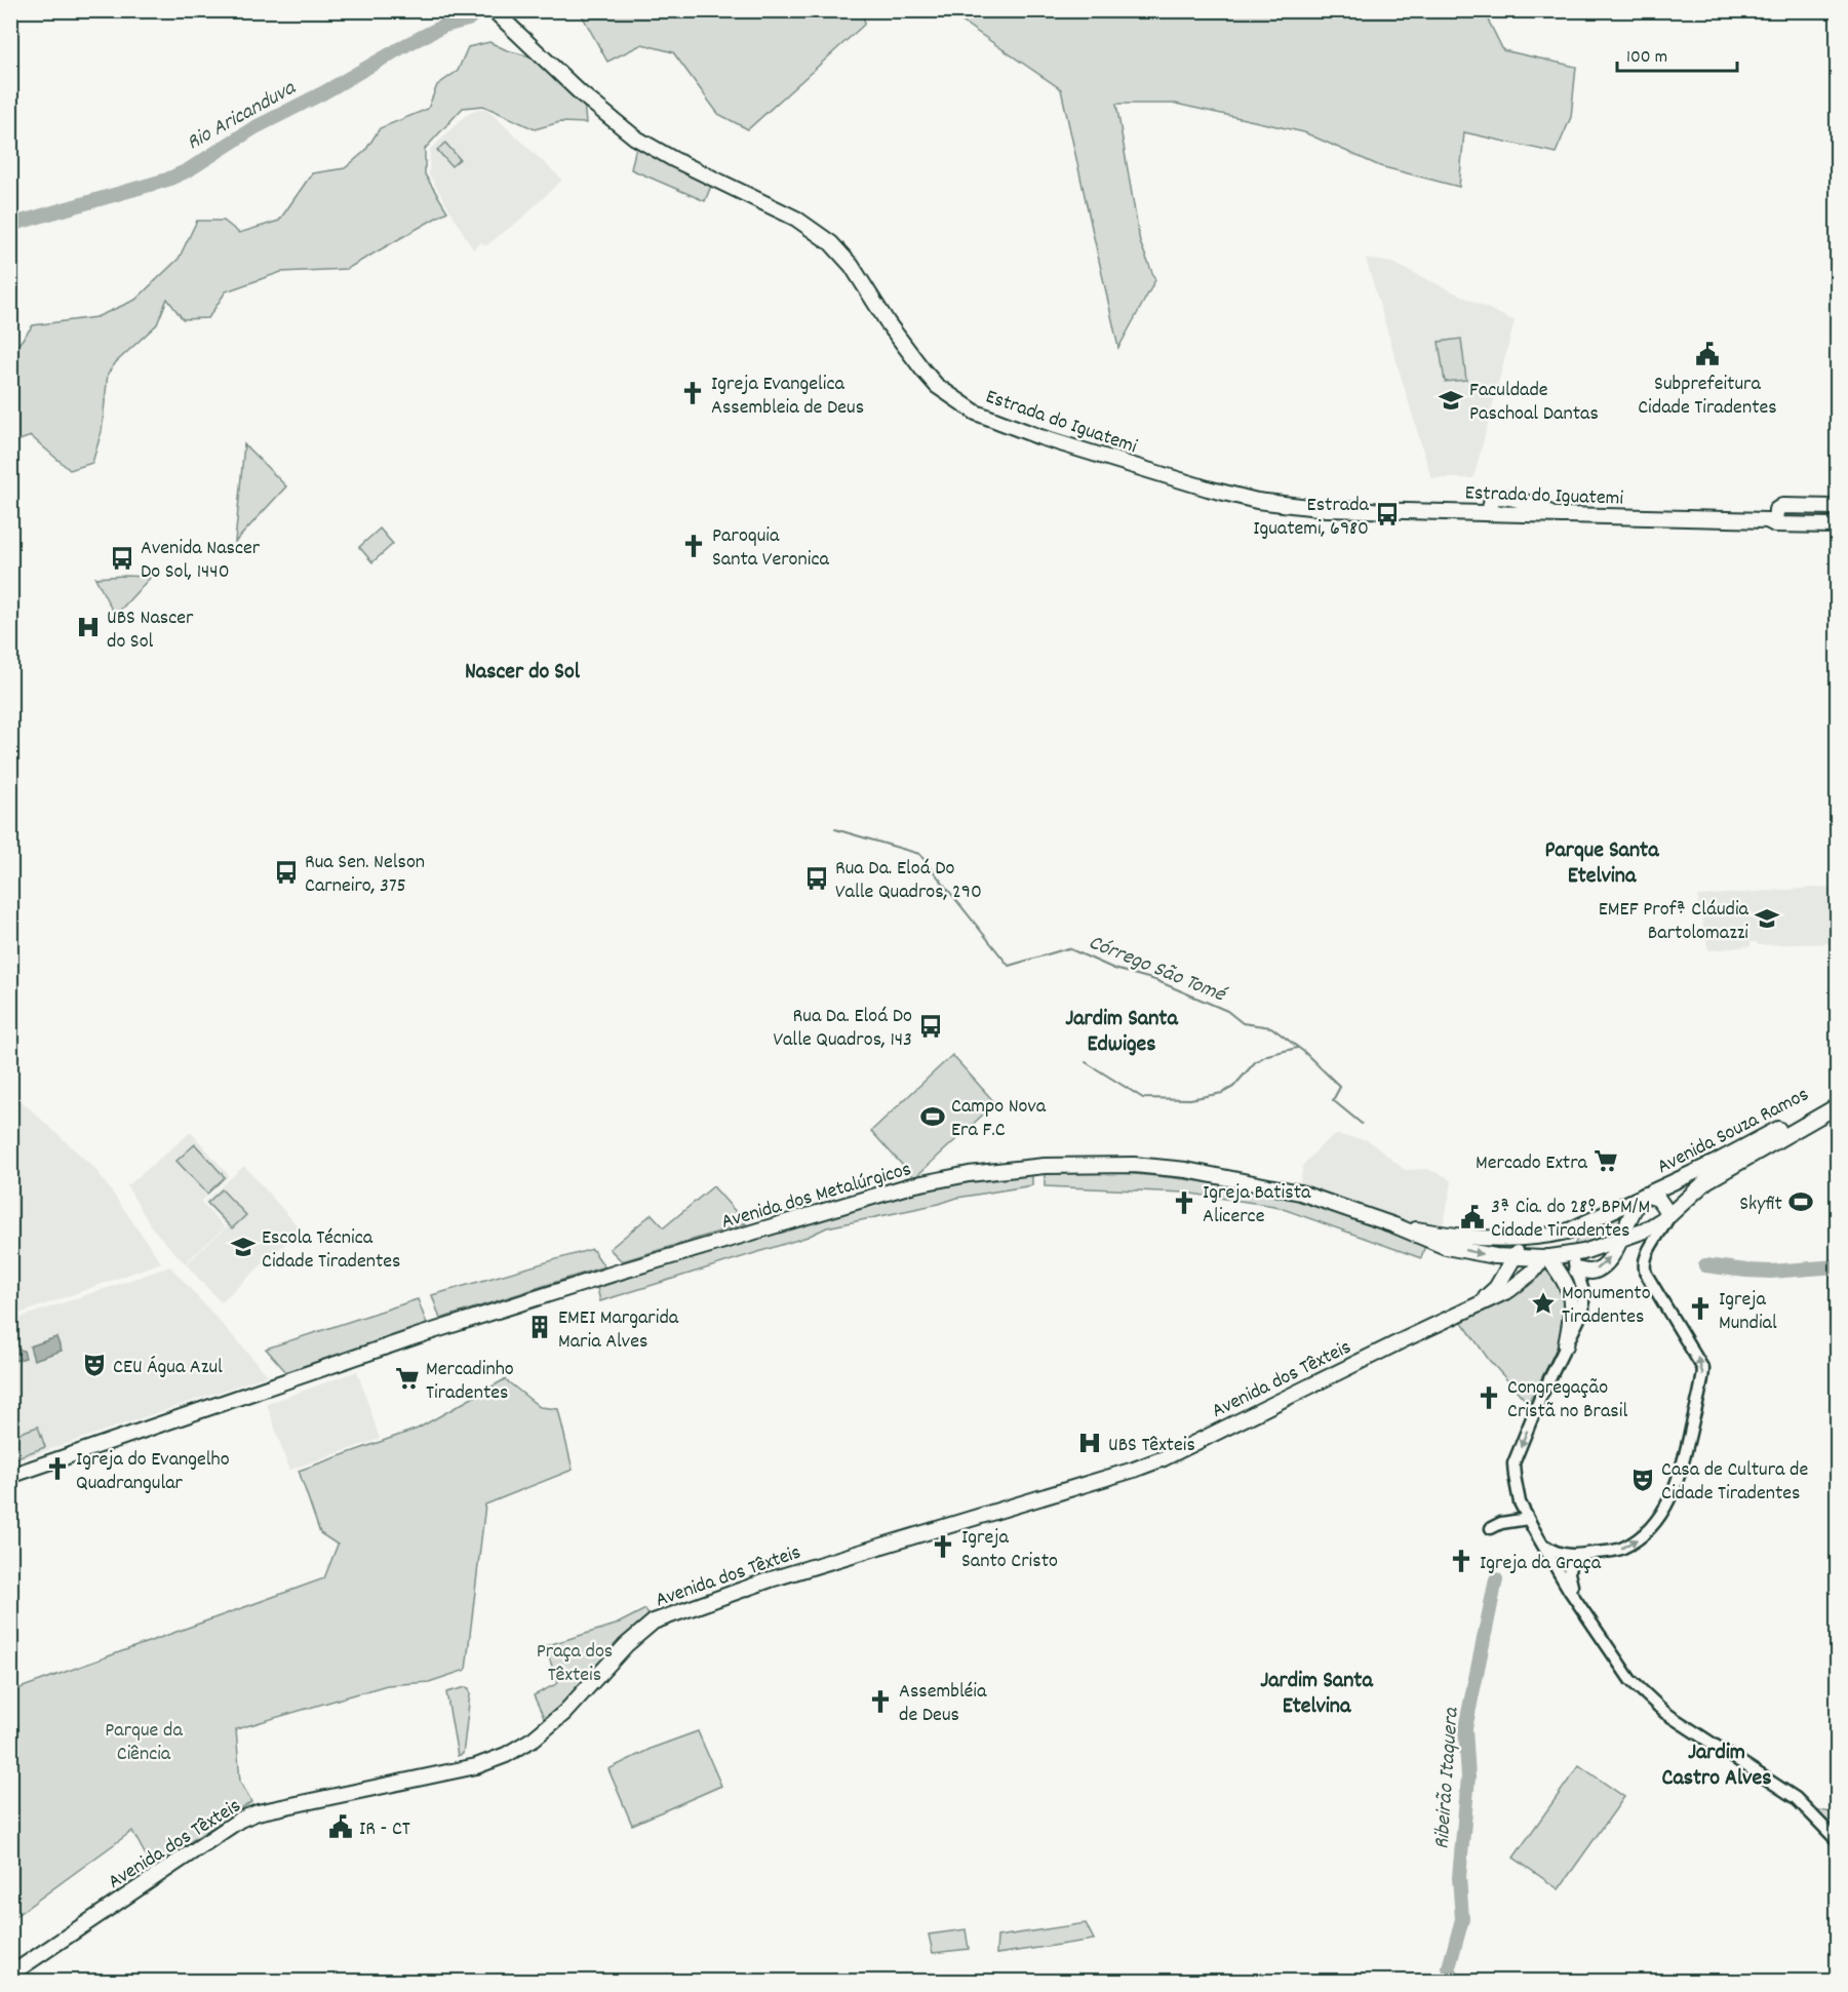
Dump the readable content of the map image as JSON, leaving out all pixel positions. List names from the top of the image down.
{
  "streets": {
    "main road": [
      "Estrada do Iguatemi",
      "Avenida Souza Ramos",
      "Avenida dos Metalúrgicos",
      "Avenida dos Têxteis"
    ]
  },
  "crossings": [
    ["Avenida Souza Ramos", "Avenida dos Metalúrgicos"],
    ["Avenida dos Metalúrgicos", "Avenida dos Têxteis"]
  ],
  "districts": [
    "Nascer do Sol",
    "Parque Santa Etelvina",
    "Jardim Santa Edwiges",
    "Jardim Santa Etelvina",
    "Jardim Castro Alves"
  ],
  "water": ["Rio Aricanduva", "Córrego São Tomé", "Ribeirão Itaquera"],
  "parks": ["Praça dos Têxteis", "Parque da Ciência"],
  "places": {
    "public building": ["Subprefeitura Cidade Tiradentes", "3ª Cia. do 28º BPM/M Cidade Tiradentes", "IR - CT"],
    "church": [
      "Igreja Evangelica Assembleia de Deus",
      "Paroquia Santa Veronica",
      "Igreja Batista Alicerce",
      "Igreja Mundial",
      "Congregação Cristã no Brasil",
      "Igreja do Evangelho Quadrangular",
      "Igreja Santo Cristo",
      "Igreja da Graça",
      "Assembléia de Deus"
    ],
    "school or university": ["Faculdade Paschoal Dantas", "EMEF Profª Cláudia Bartolomazzi", "Escola Técnica Cidade Tiradentes"],
    "bus stop": [
      "Estrada Iguatemi, 6980",
      "Avenida Nascer Do Sol, 1440",
      "Rua Sen. Nelson Carneiro, 375",
      "Rua Da. Eloá Do Valle Quadros, 290",
      "Rua Da. Eloá Do Valle Quadros, 143"
    ],
    "hospital": ["UBS Nascer do Sol", "UBS Têxteis"],
    "sports": ["Campo Nova Era F.C", "Skyfit"],
    "supermarket": ["Mercado Extra", "Mercadinho Tiradentes"],
    "place": ["Monumento Tiradentes"],
    "building": ["EMEI Margarida Maria Alves"],
    "theatre": ["CEU Água Azul", "Casa de Cultura de Cidade Tiradentes"]
  },
  "scale_bar": "100 m"
}
